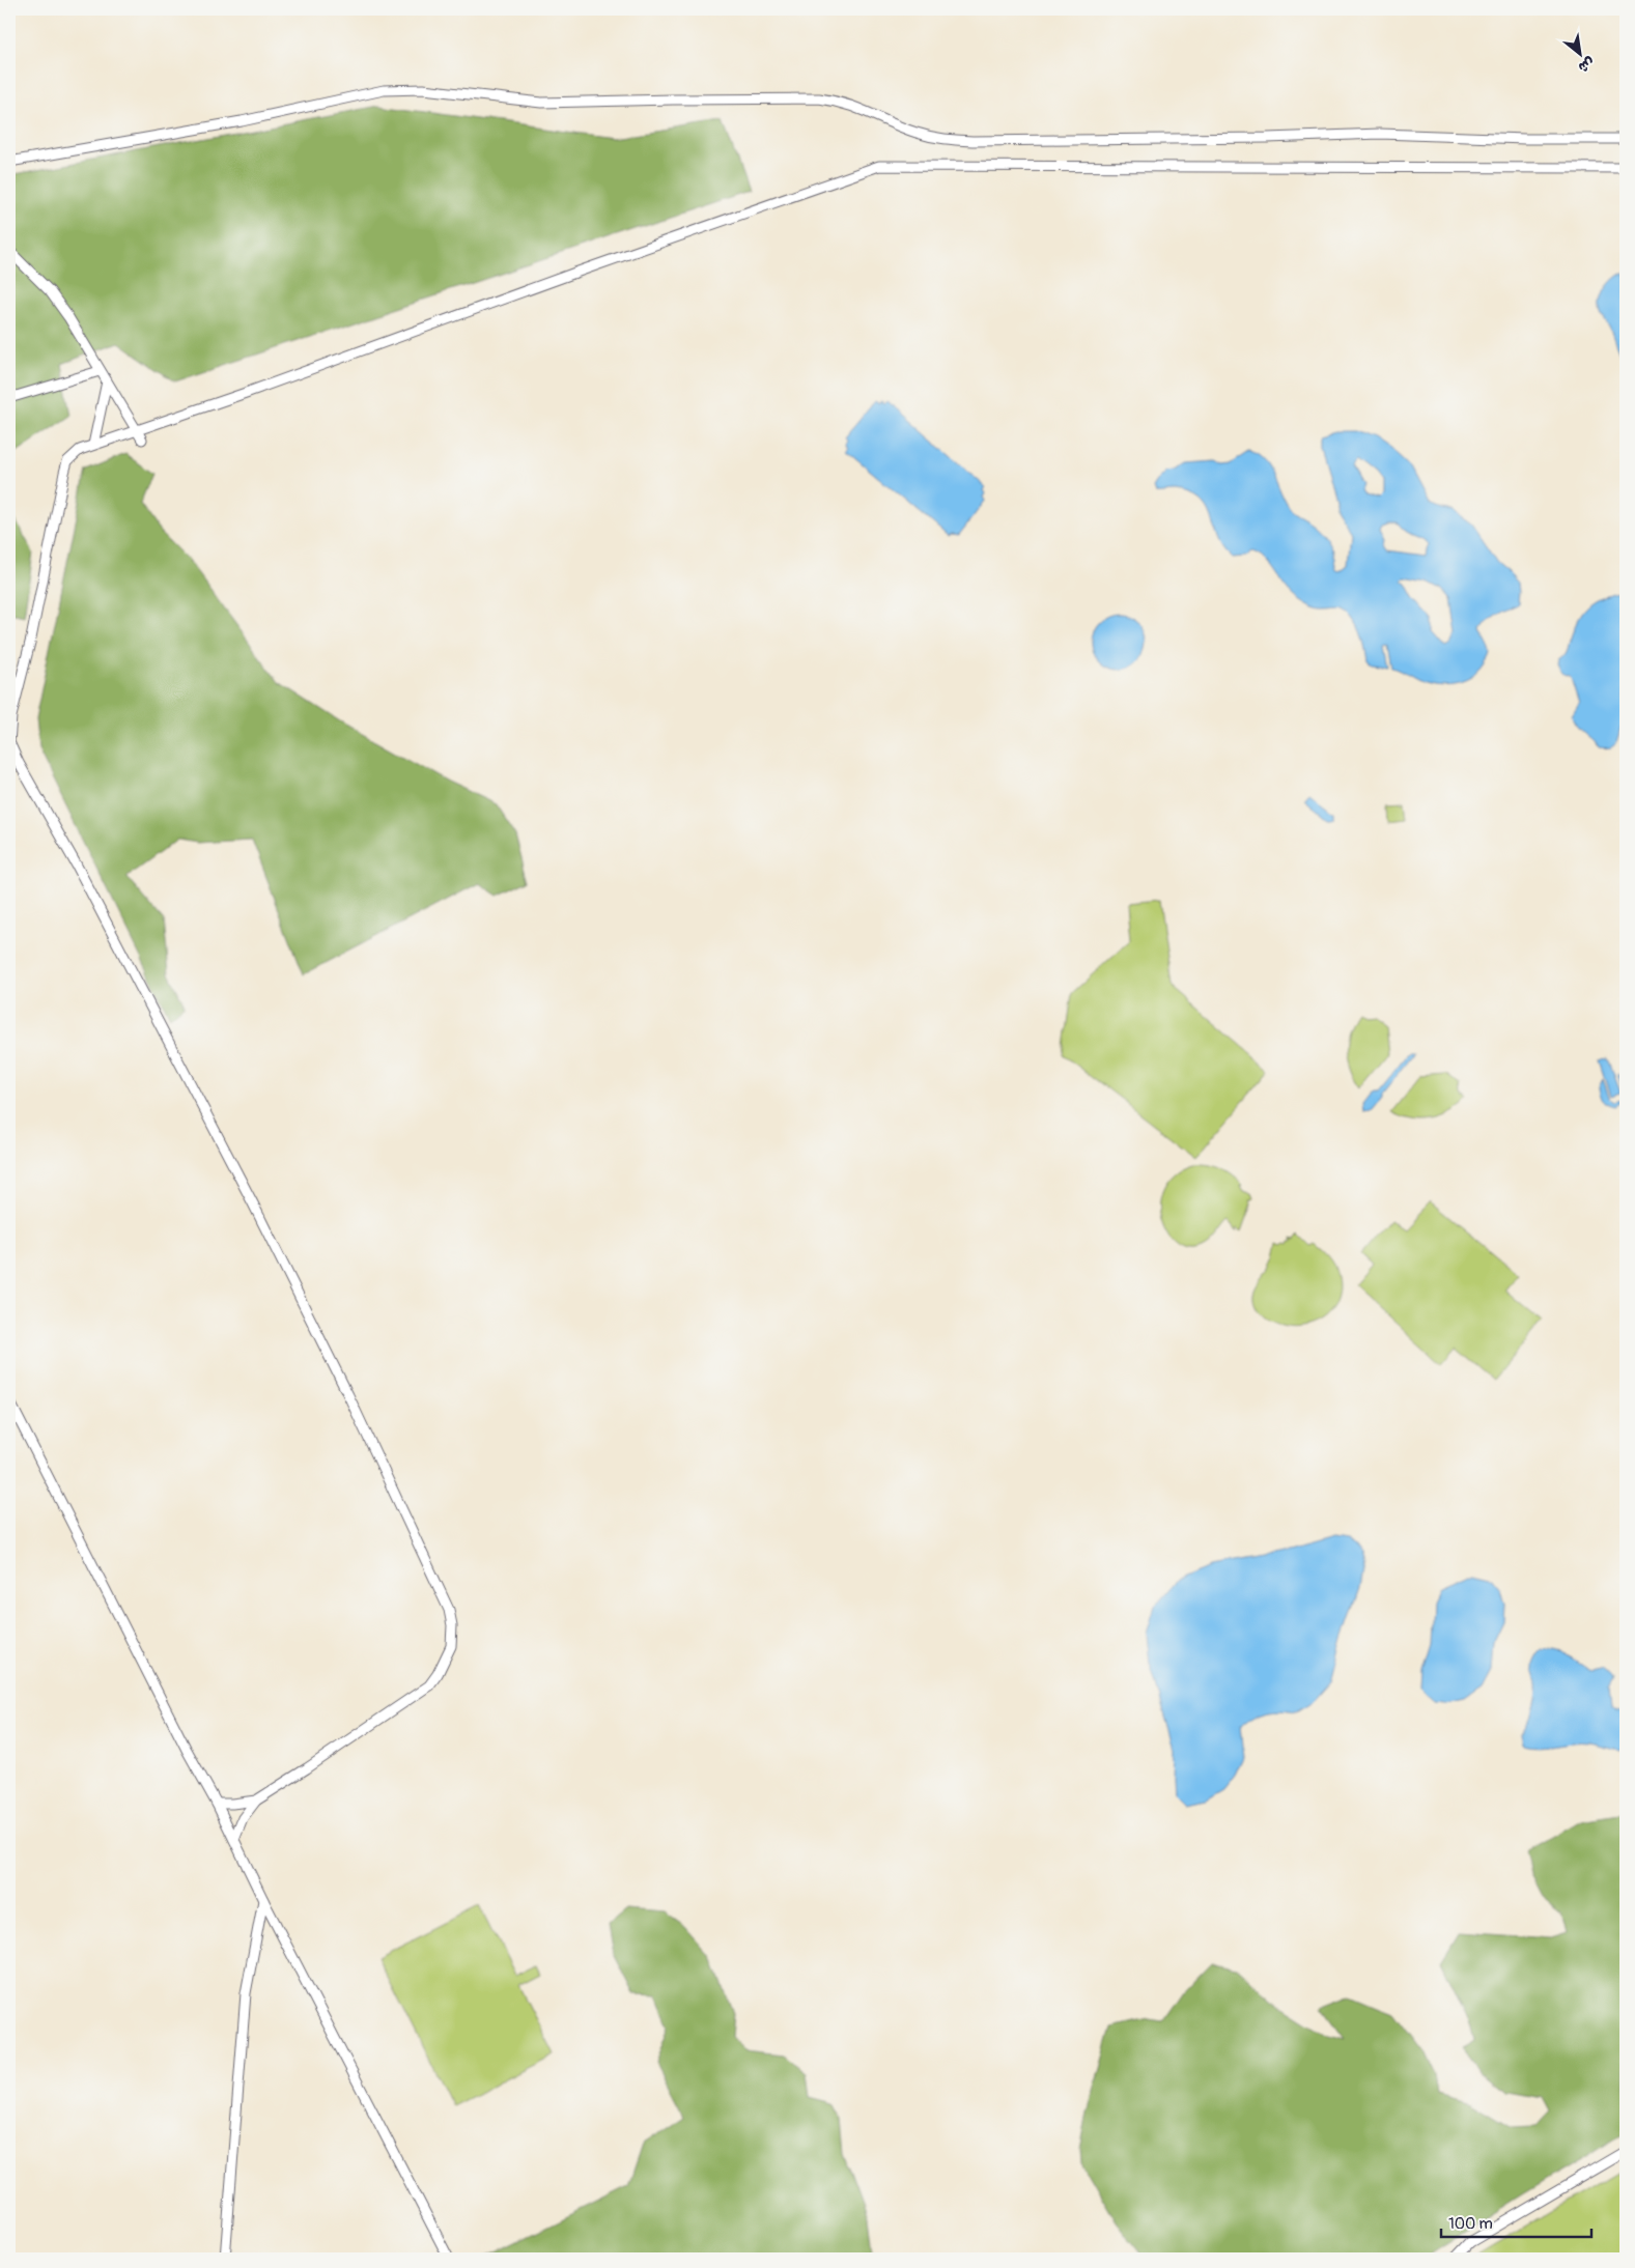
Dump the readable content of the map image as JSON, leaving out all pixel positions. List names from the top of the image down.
{
  "scale_bar": "100 m",
  "north": "bottom right"
}
